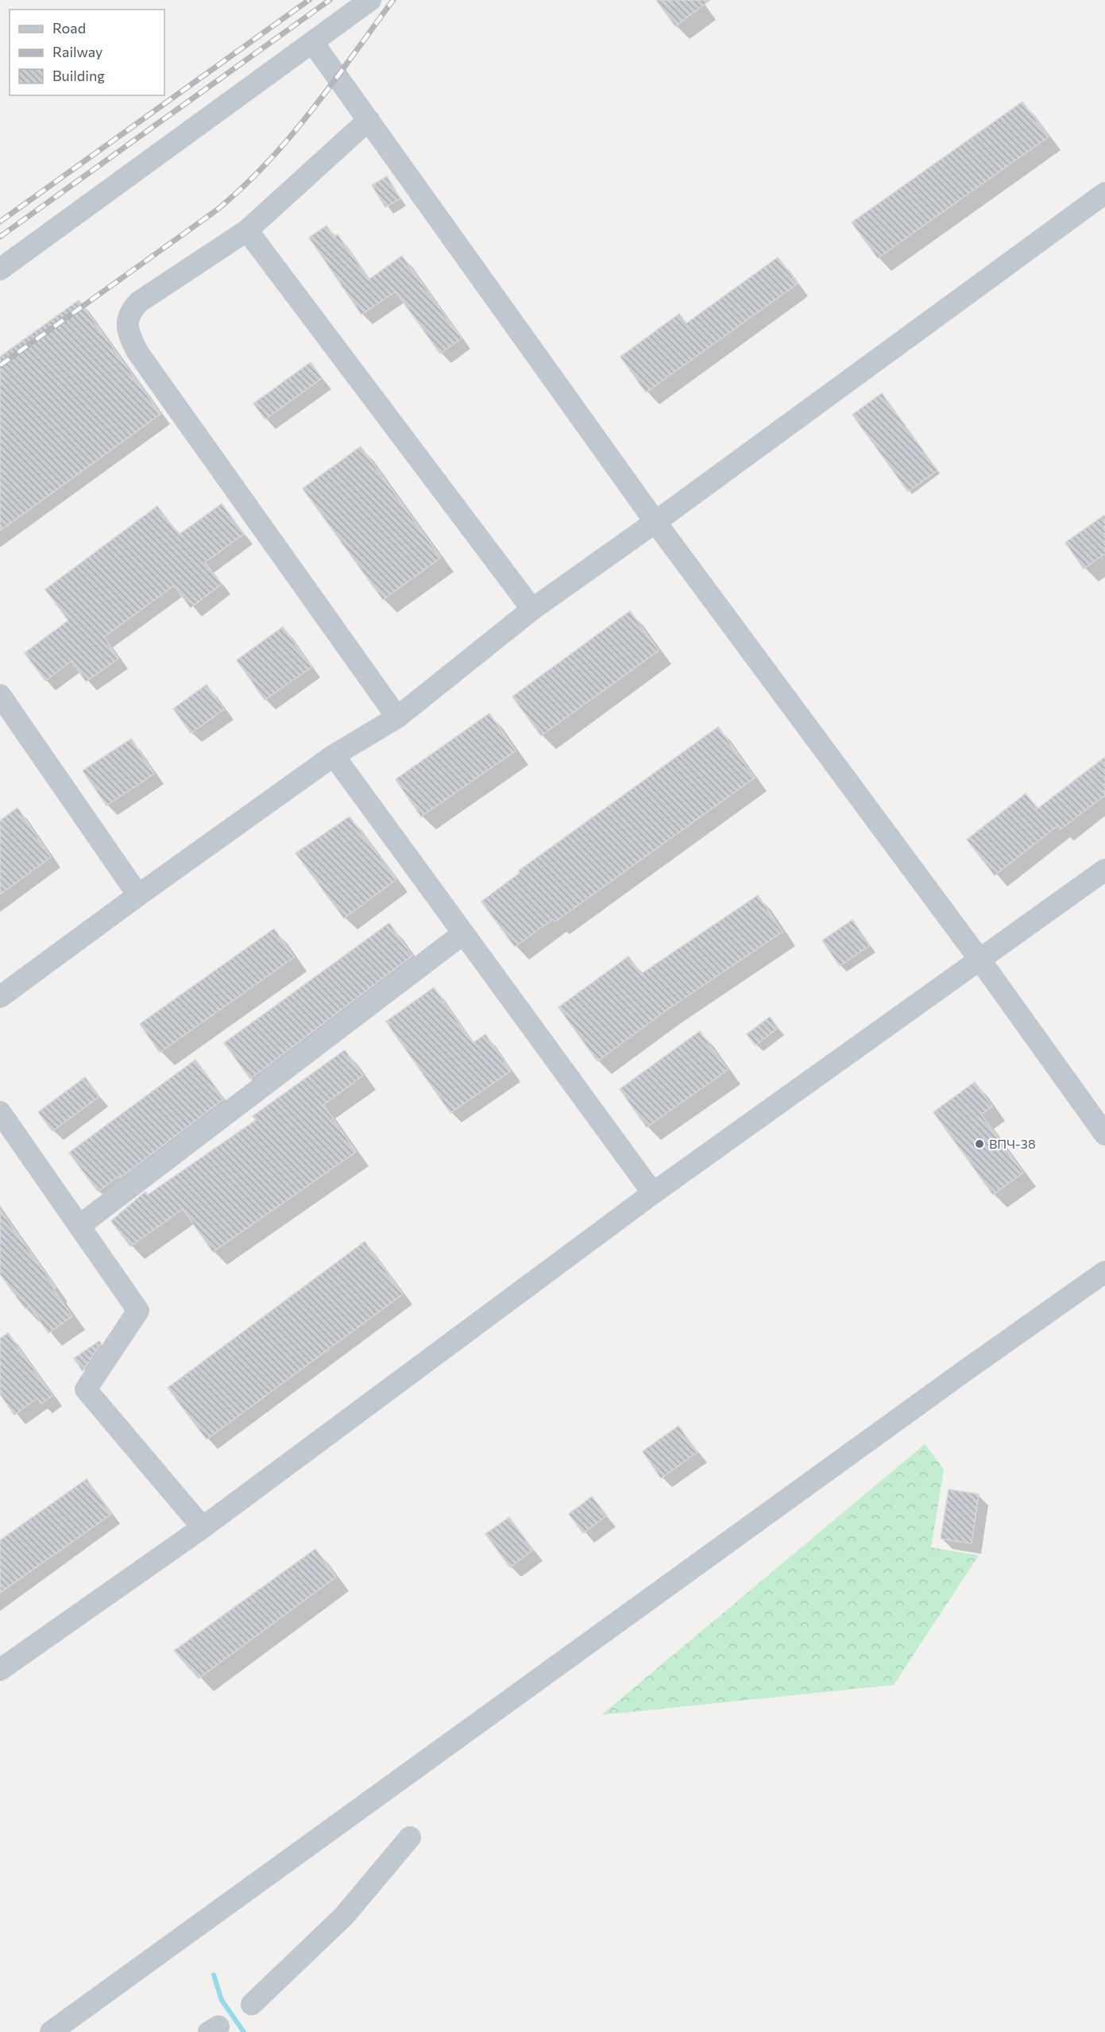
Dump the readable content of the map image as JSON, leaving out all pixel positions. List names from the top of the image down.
{
  "places": ["ВПЧ-38"],
  "legend": ["Road", "Railway", "Building"]
}
